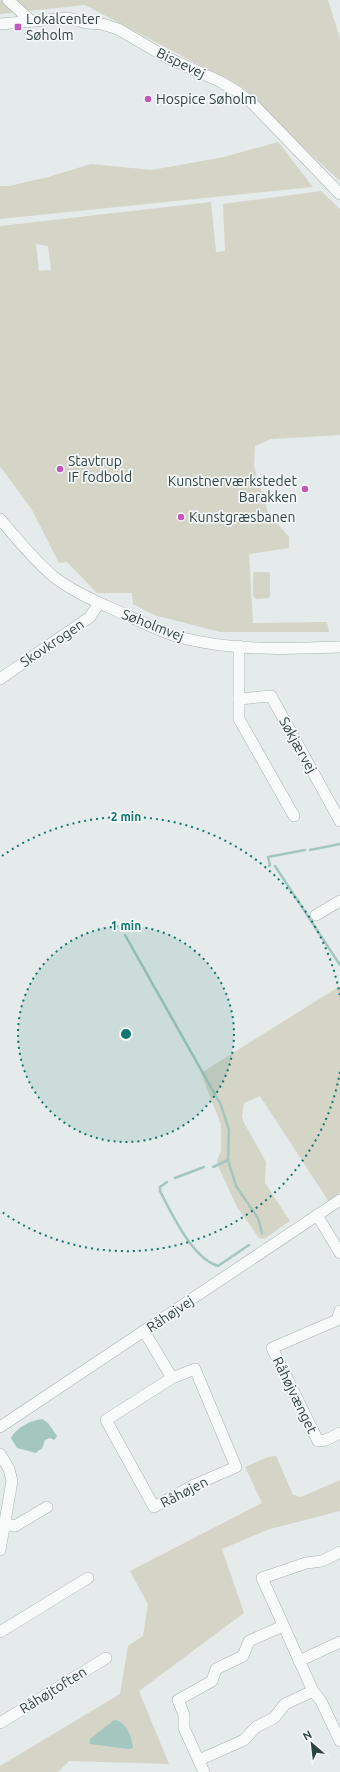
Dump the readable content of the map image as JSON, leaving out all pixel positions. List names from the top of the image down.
{
  "streets": {
    "street": [
      "Bispevej",
      "Søholmvej",
      "Skovkrogen",
      "Søkjærvej",
      "Råhøjvej",
      "Råhøjvænget",
      "Råhøjen",
      "Råhøjtoften"
    ]
  },
  "crossings": [
    ["Søholmvej", "Skovkrogen"]
  ],
  "places": {
    "transit": ["Lokalcenter Søholm"],
    "other": [
      "Hospice Søholm",
      "Stavtrup IF fodbold",
      "Kunstnerværkstedet Barakken",
      "Kunstgræsbanen"
    ]
  },
  "north": "top left",
  "rings": ["2 min", "1 min"]
}
